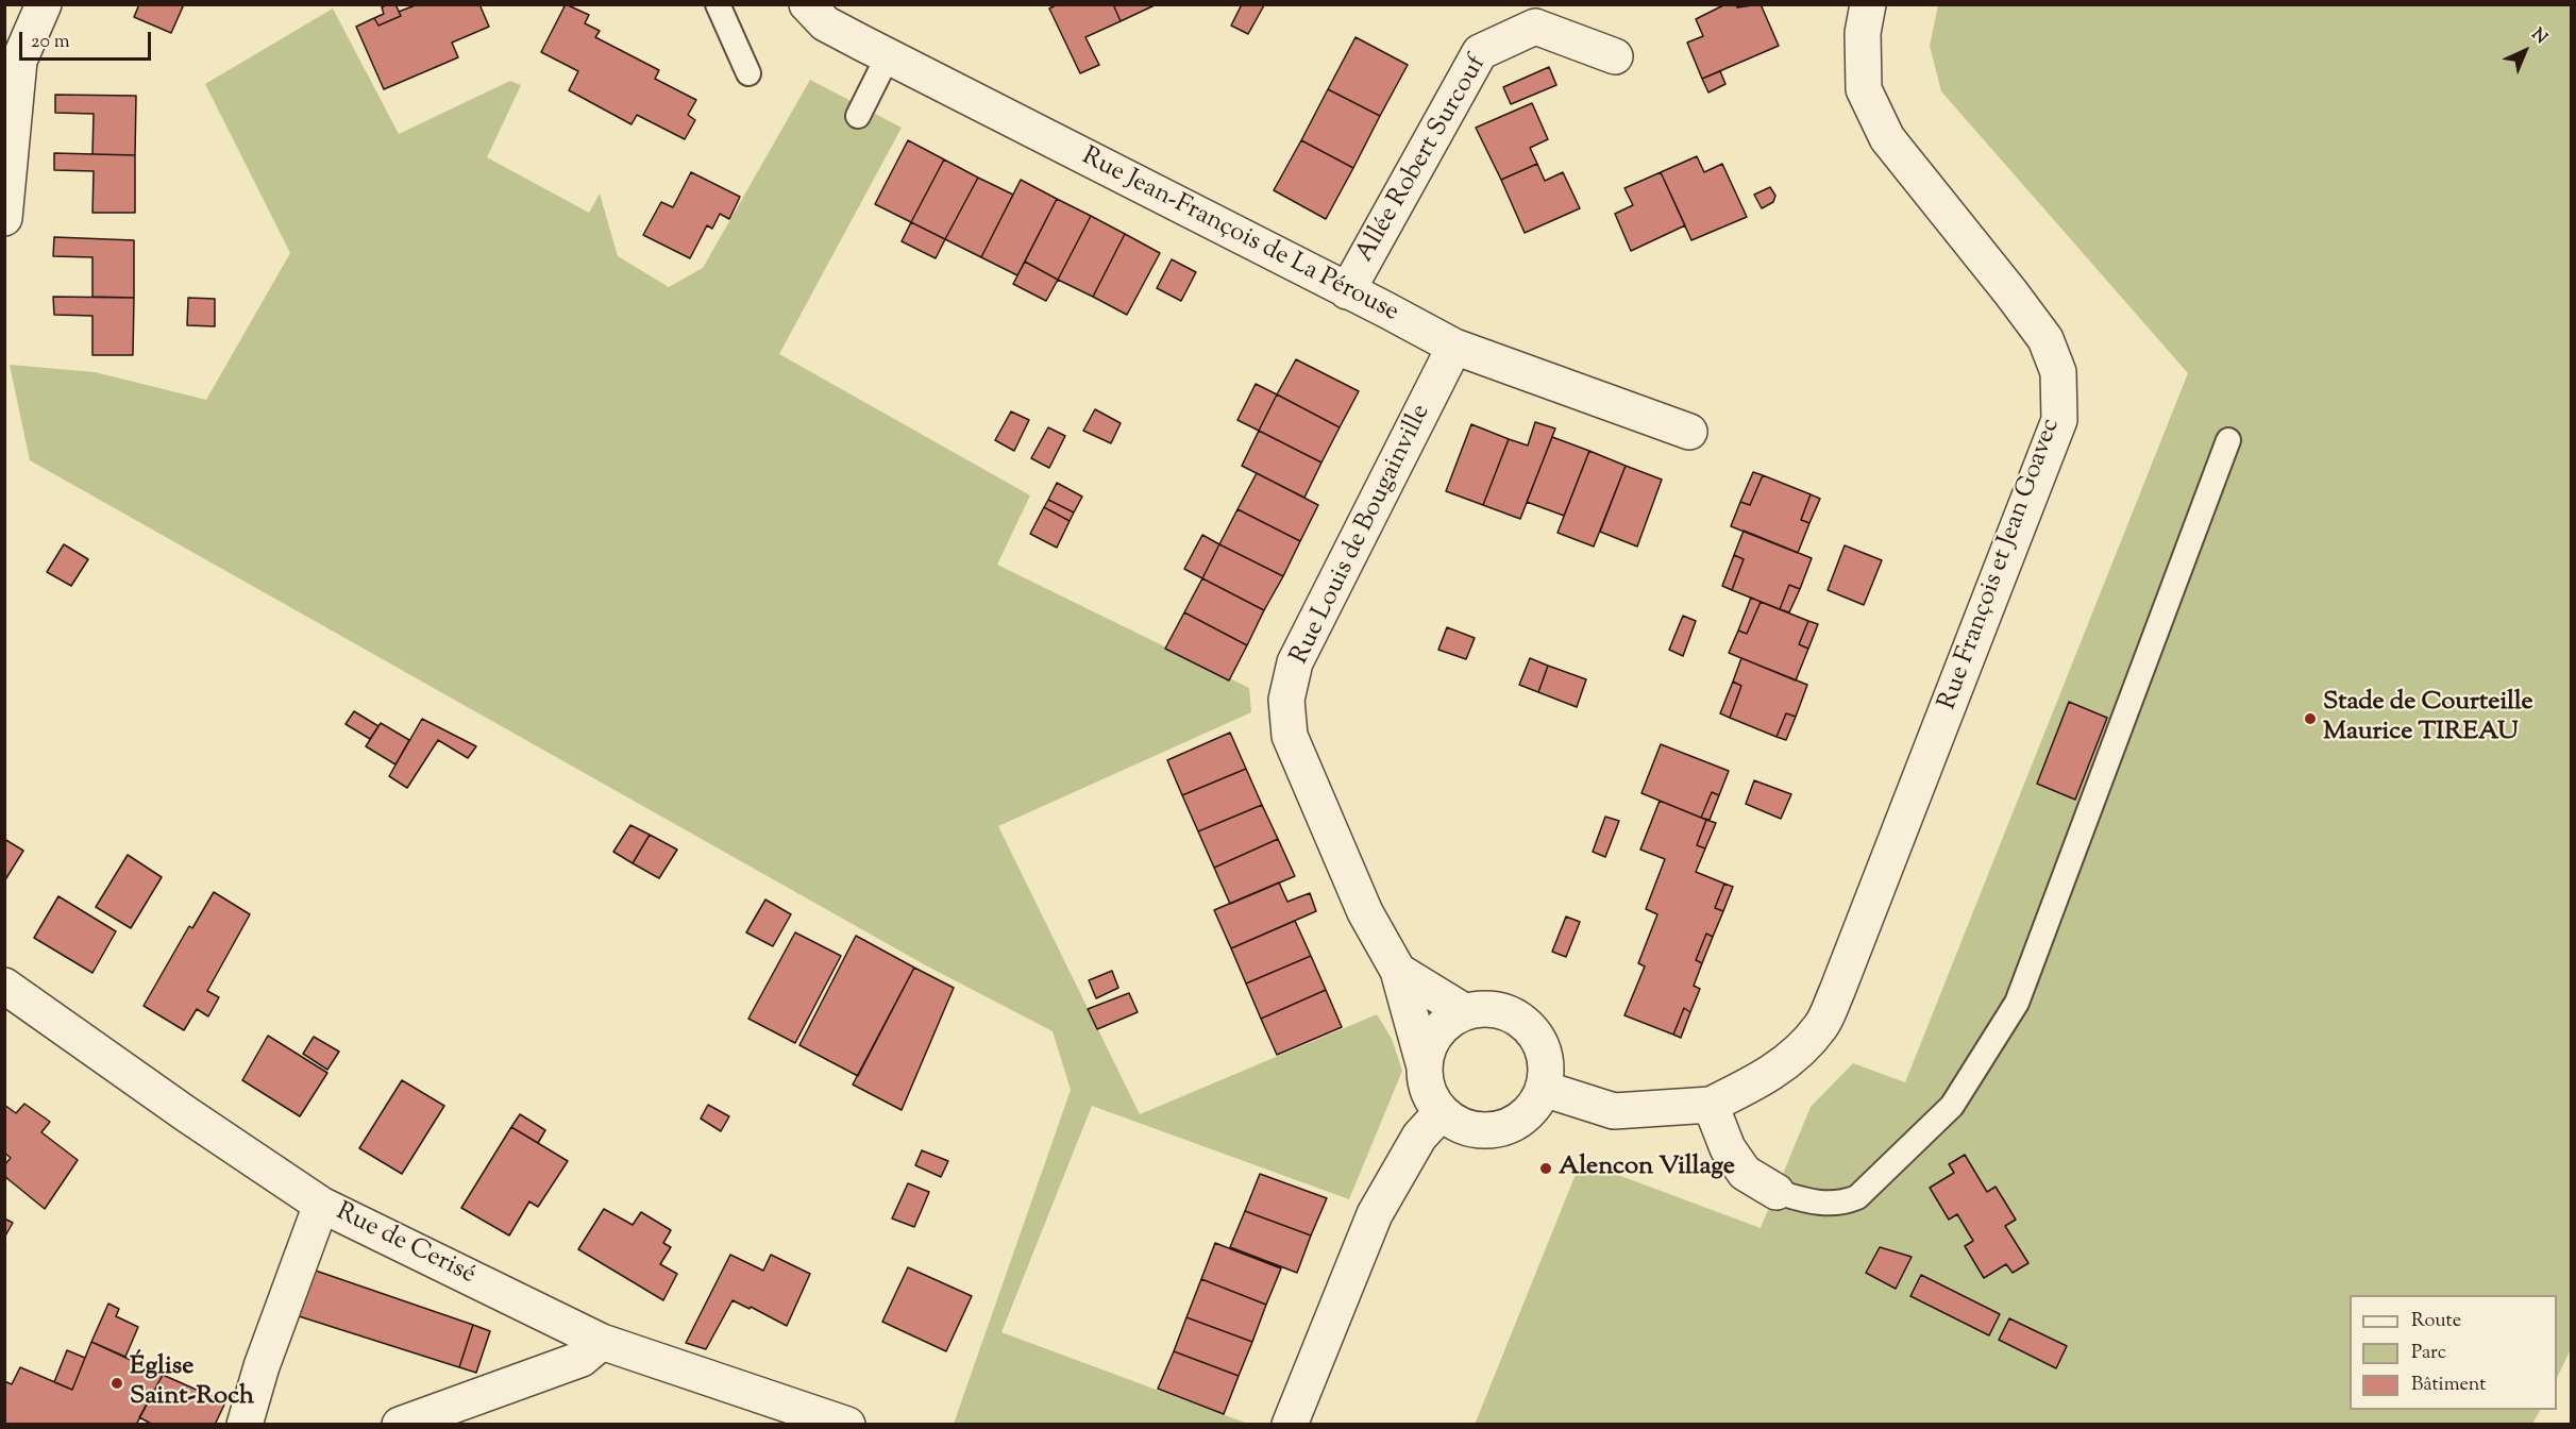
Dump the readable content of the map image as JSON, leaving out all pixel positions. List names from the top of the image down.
{
  "streets": {
    "street": [
      "Allée Robert Surcouf",
      "Rue Jean-François de La Pérouse",
      "Rue Louis de Bougainville",
      "Rue François et Jean Goavec",
      "Rue de Cerisé"
    ]
  },
  "crossings": [
    ["Allée Robert Surcouf", "Rue Jean-François de La Pérouse"],
    ["Rue Jean-François de La Pérouse", "Rue Louis de Bougainville"]
  ],
  "places": ["Stade de Courteille Maurice TIREAU", "Alencon Village", "Église Saint-Roch"],
  "legend": ["Route", "Parc", "Bâtiment"],
  "scale_bar": "20 m",
  "north": "top right"
}
